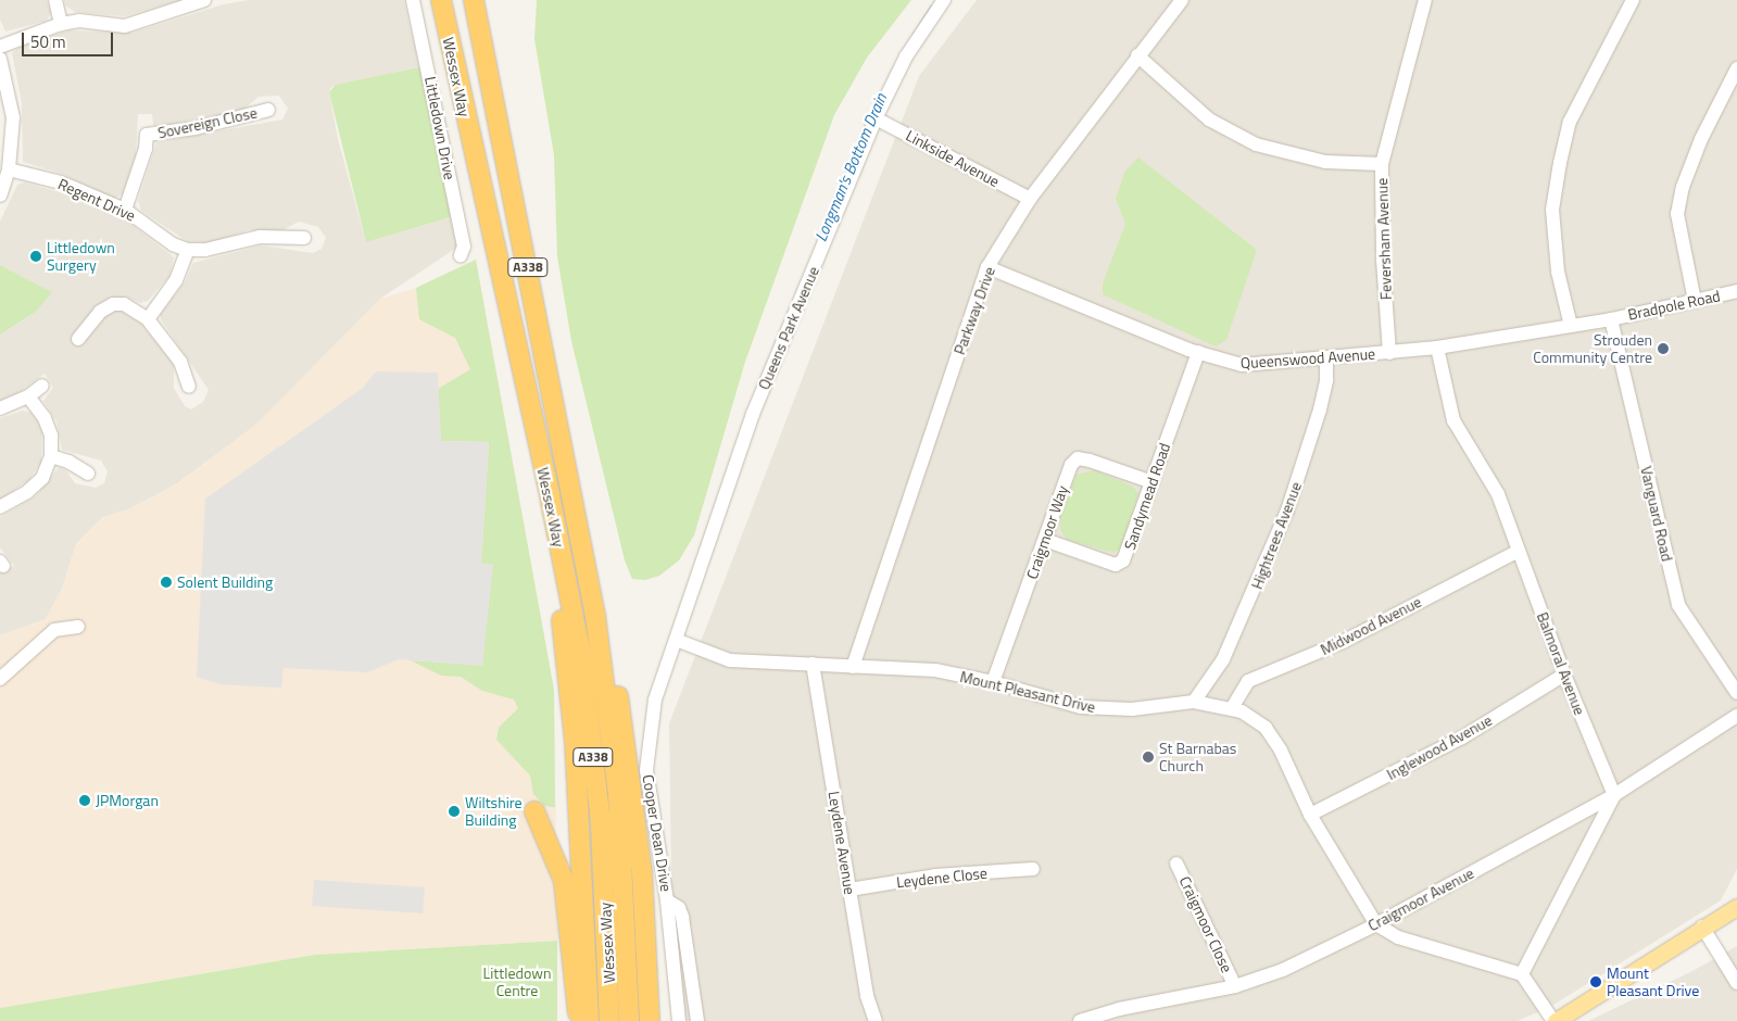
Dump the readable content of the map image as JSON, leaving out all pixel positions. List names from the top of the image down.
{
  "streets": {
    "highway": ["Wessex Way", "A338"],
    "street": [
      "Sovereign Close",
      "Littledown Drive",
      "Linkside Avenue",
      "Regent Drive",
      "Feversham Avenue",
      "Bradpole Road",
      "Parkway Drive",
      "Queens Park Avenue",
      "Queenswood Avenue",
      "Sandymead Road",
      "Vanguard Road",
      "Craigmoor Way",
      "Hightrees Avenue",
      "Midwood Avenue",
      "Balmoral Avenue",
      "Mount Pleasant Drive",
      "Inglewood Avenue",
      "Cooper Dean Drive",
      "Leydene Avenue",
      "Leydene Close",
      "Craigmoor Avenue",
      "Craigmoor Close"
    ]
  },
  "crossings": [
    ["Sovereign Close", "Regent Drive"],
    ["Linkside Avenue", "Parkway Drive"],
    ["Linkside Avenue", "Queens Park Avenue"],
    ["Feversham Avenue", "Queenswood Avenue"],
    ["Bradpole Road", "Queenswood Avenue"],
    ["Bradpole Road", "Vanguard Road"],
    ["Parkway Drive", "Queenswood Avenue"],
    ["Parkway Drive", "Mount Pleasant Drive"],
    ["Queens Park Avenue", "Mount Pleasant Drive"],
    ["Queens Park Avenue", "Cooper Dean Drive"],
    ["Queenswood Avenue", "Sandymead Road"],
    ["Queenswood Avenue", "Vanguard Road"],
    ["Queenswood Avenue", "Hightrees Avenue"],
    ["Queenswood Avenue", "Balmoral Avenue"],
    ["Sandymead Road", "Craigmoor Way"],
    ["Craigmoor Way", "Mount Pleasant Drive"],
    ["Hightrees Avenue", "Mount Pleasant Drive"],
    ["Midwood Avenue", "Balmoral Avenue"],
    ["Midwood Avenue", "Mount Pleasant Drive"],
    ["Balmoral Avenue", "Inglewood Avenue"],
    ["Balmoral Avenue", "Craigmoor Avenue"],
    ["Mount Pleasant Drive", "Inglewood Avenue"],
    ["Mount Pleasant Drive", "Cooper Dean Drive"],
    ["Mount Pleasant Drive", "Leydene Avenue"],
    ["Mount Pleasant Drive", "Craigmoor Avenue"],
    ["Leydene Avenue", "Leydene Close"],
    ["Craigmoor Avenue", "Craigmoor Close"]
  ],
  "water": ["Longman's Bottom Drain"],
  "parks": ["Littledown Centre"],
  "places": [
    "Littledown Surgery",
    "Strouden Community Centre",
    "Solent Building",
    "St Barnabas Church",
    "JPMorgan",
    "Wiltshire Building",
    "Mount Pleasant Drive"
  ],
  "scale_bar": "50 m"
}
